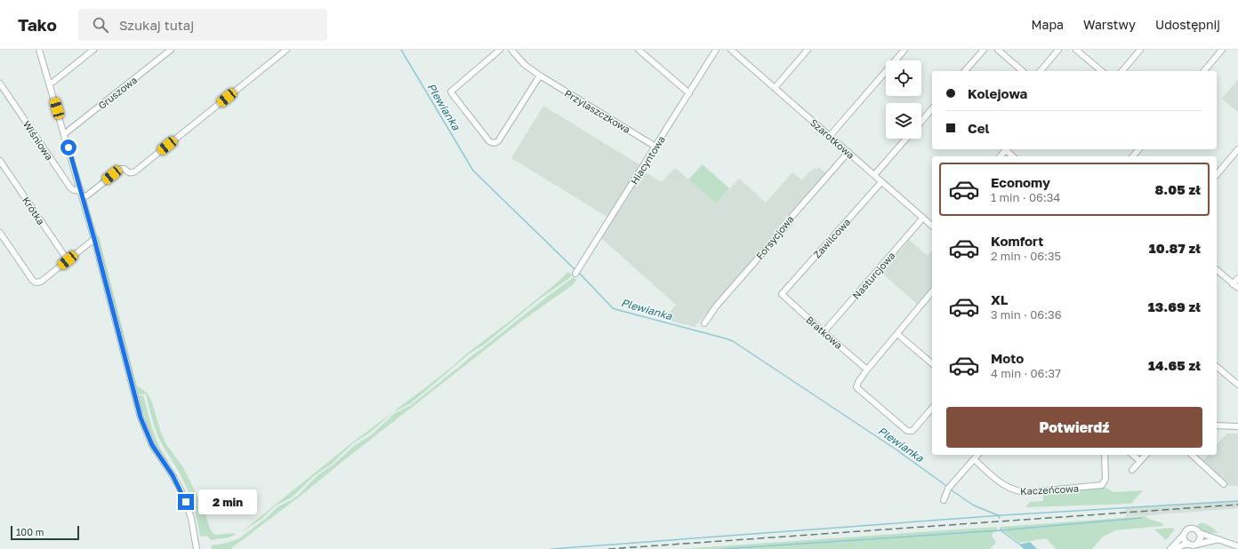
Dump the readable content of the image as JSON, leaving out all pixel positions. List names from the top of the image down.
{
  "streets": {
    "street": [
      "Gruszowa",
      "Przylaszczkowa",
      "Szarotkowa",
      "Wiśniowa",
      "Hiacyntowa",
      "Krótka",
      "Forsycjowa",
      "Zawilcowa",
      "Nasturcjowa",
      "Bratkowa",
      "Kaczeńcowa"
    ]
  },
  "crossings": [
    ["Przylaszczkowa", "Hiacyntowa"],
    ["Szarotkowa", "Forsycjowa"],
    ["Szarotkowa", "Zawilcowa"],
    ["Szarotkowa", "Nasturcjowa"],
    ["Zawilcowa", "Bratkowa"],
    ["Nasturcjowa", "Bratkowa"]
  ],
  "water": ["Plewianka"],
  "scale_bar": "100 m",
  "page": {
    "header": "Tako",
    "search": "Szukaj tutaj",
    "nav": ["Mapa", "Warstwy", "Udostępnij"],
    "banner": ["Kolejowa", "Cel"],
    "list": [
      {
        "name": "Economy",
        "note": "1 min · 06:34",
        "value": "8.05 zł"
      },
      {
        "name": "Komfort",
        "note": "2 min · 06:35",
        "value": "10.87 zł"
      },
      {
        "name": "XL",
        "note": "3 min · 06:36",
        "value": "13.69 zł"
      },
      {
        "name": "Moto",
        "note": "4 min · 06:37",
        "value": "14.65 zł"
      }
    ],
    "buttons": "Potwierdź",
    "bubble": "2 min",
    "scale": "100 m"
  }
}
